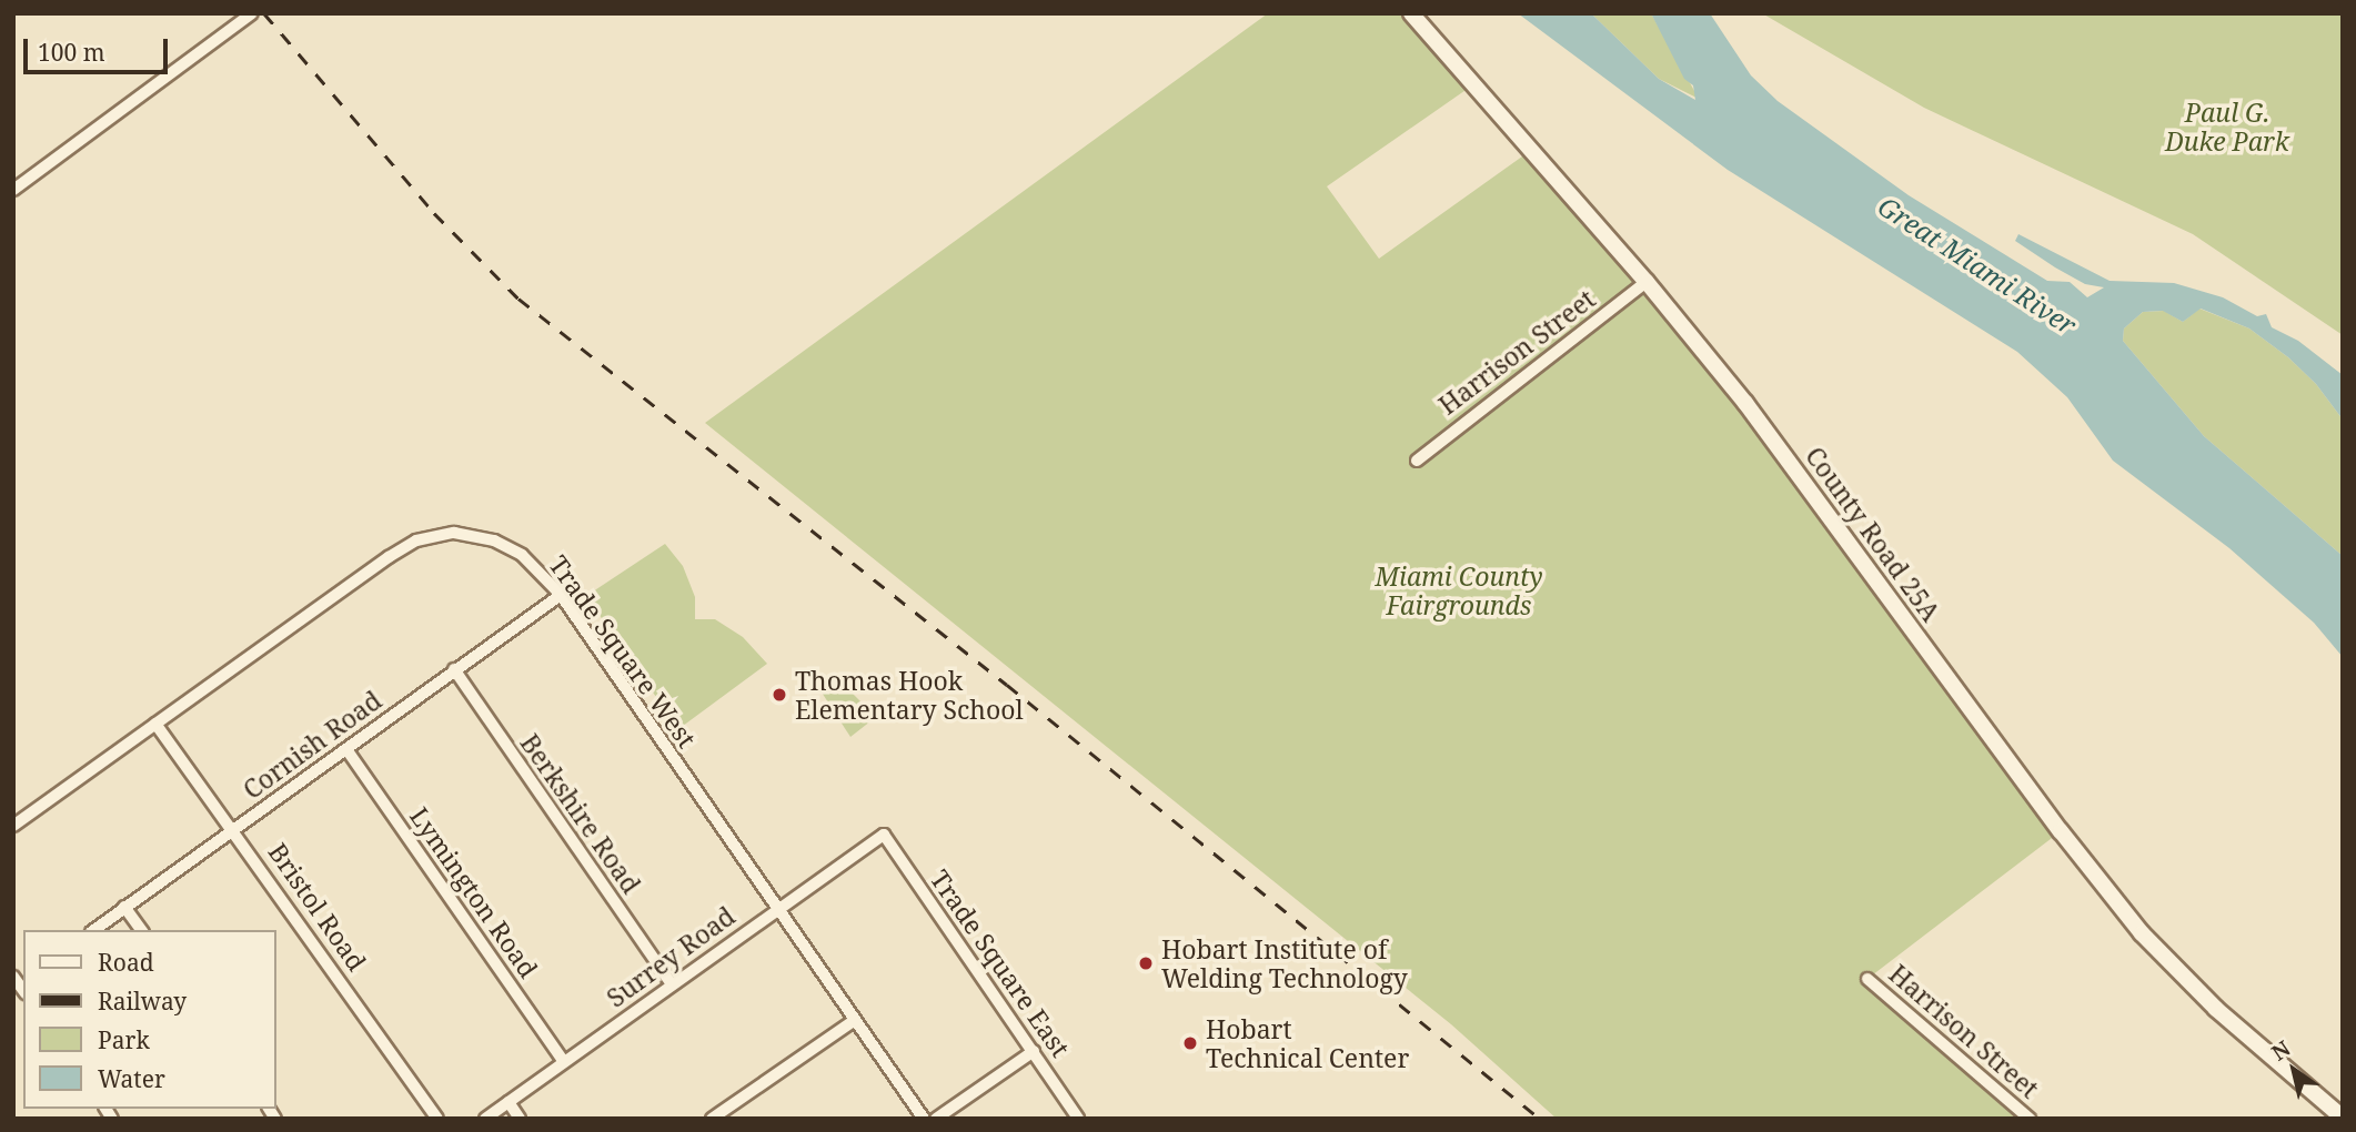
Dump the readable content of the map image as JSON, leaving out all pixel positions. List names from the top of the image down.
{
  "streets": {
    "main road": ["County Road 25A"],
    "street": [
      "Harrison Street",
      "Trade Square West",
      "Cornish Road",
      "Berkshire Road",
      "Lymington Road",
      "Bristol Road",
      "Surrey Road",
      "Trade Square East"
    ]
  },
  "crossings": [
    ["Harrison Street", "County Road 25A"],
    ["Trade Square West", "Cornish Road"],
    ["Trade Square West", "Bristol Road"],
    ["Trade Square West", "Surrey Road"],
    ["Cornish Road", "Berkshire Road"],
    ["Cornish Road", "Lymington Road"],
    ["Cornish Road", "Bristol Road"],
    ["Berkshire Road", "Surrey Road"],
    ["Lymington Road", "Surrey Road"],
    ["Surrey Road", "Trade Square East"]
  ],
  "water": ["Great Miami River"],
  "parks": ["Paul G. Duke Park", "Miami County Fairgrounds"],
  "places": ["Thomas Hook Elementary School", "Hobart Institute of Welding Technology", "Hobart Technical Center"],
  "legend": [
    "Road",
    "Railway",
    "Park",
    "Water"
  ],
  "scale_bar": "100 m",
  "north": "top left"
}
